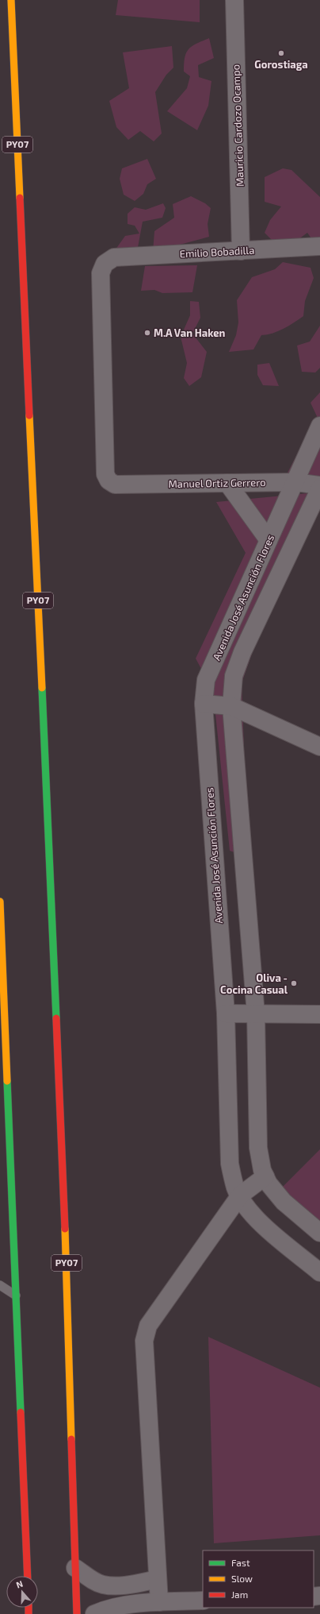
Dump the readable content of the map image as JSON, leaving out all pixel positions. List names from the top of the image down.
{
  "streets": {
    "highway": ["PY07"],
    "street": [
      "Mauricio Cardozo Ocampo",
      "Emilio Bobadilla",
      "Manuel Ortiz Gerrero",
      "Avenida José Asunción Flores"
    ]
  },
  "crossings": [
    ["Mauricio Cardozo Ocampo", "Emilio Bobadilla"],
    ["Emilio Bobadilla", "Manuel Ortiz Gerrero"],
    ["Manuel Ortiz Gerrero", "Avenida José Asunción Flores"]
  ],
  "places": ["Gorostiaga", "M.A Van Haken", "Oliva - Cocina Casual"],
  "legend": ["Fast", "Slow", "Jam"],
  "north": "top"
}
